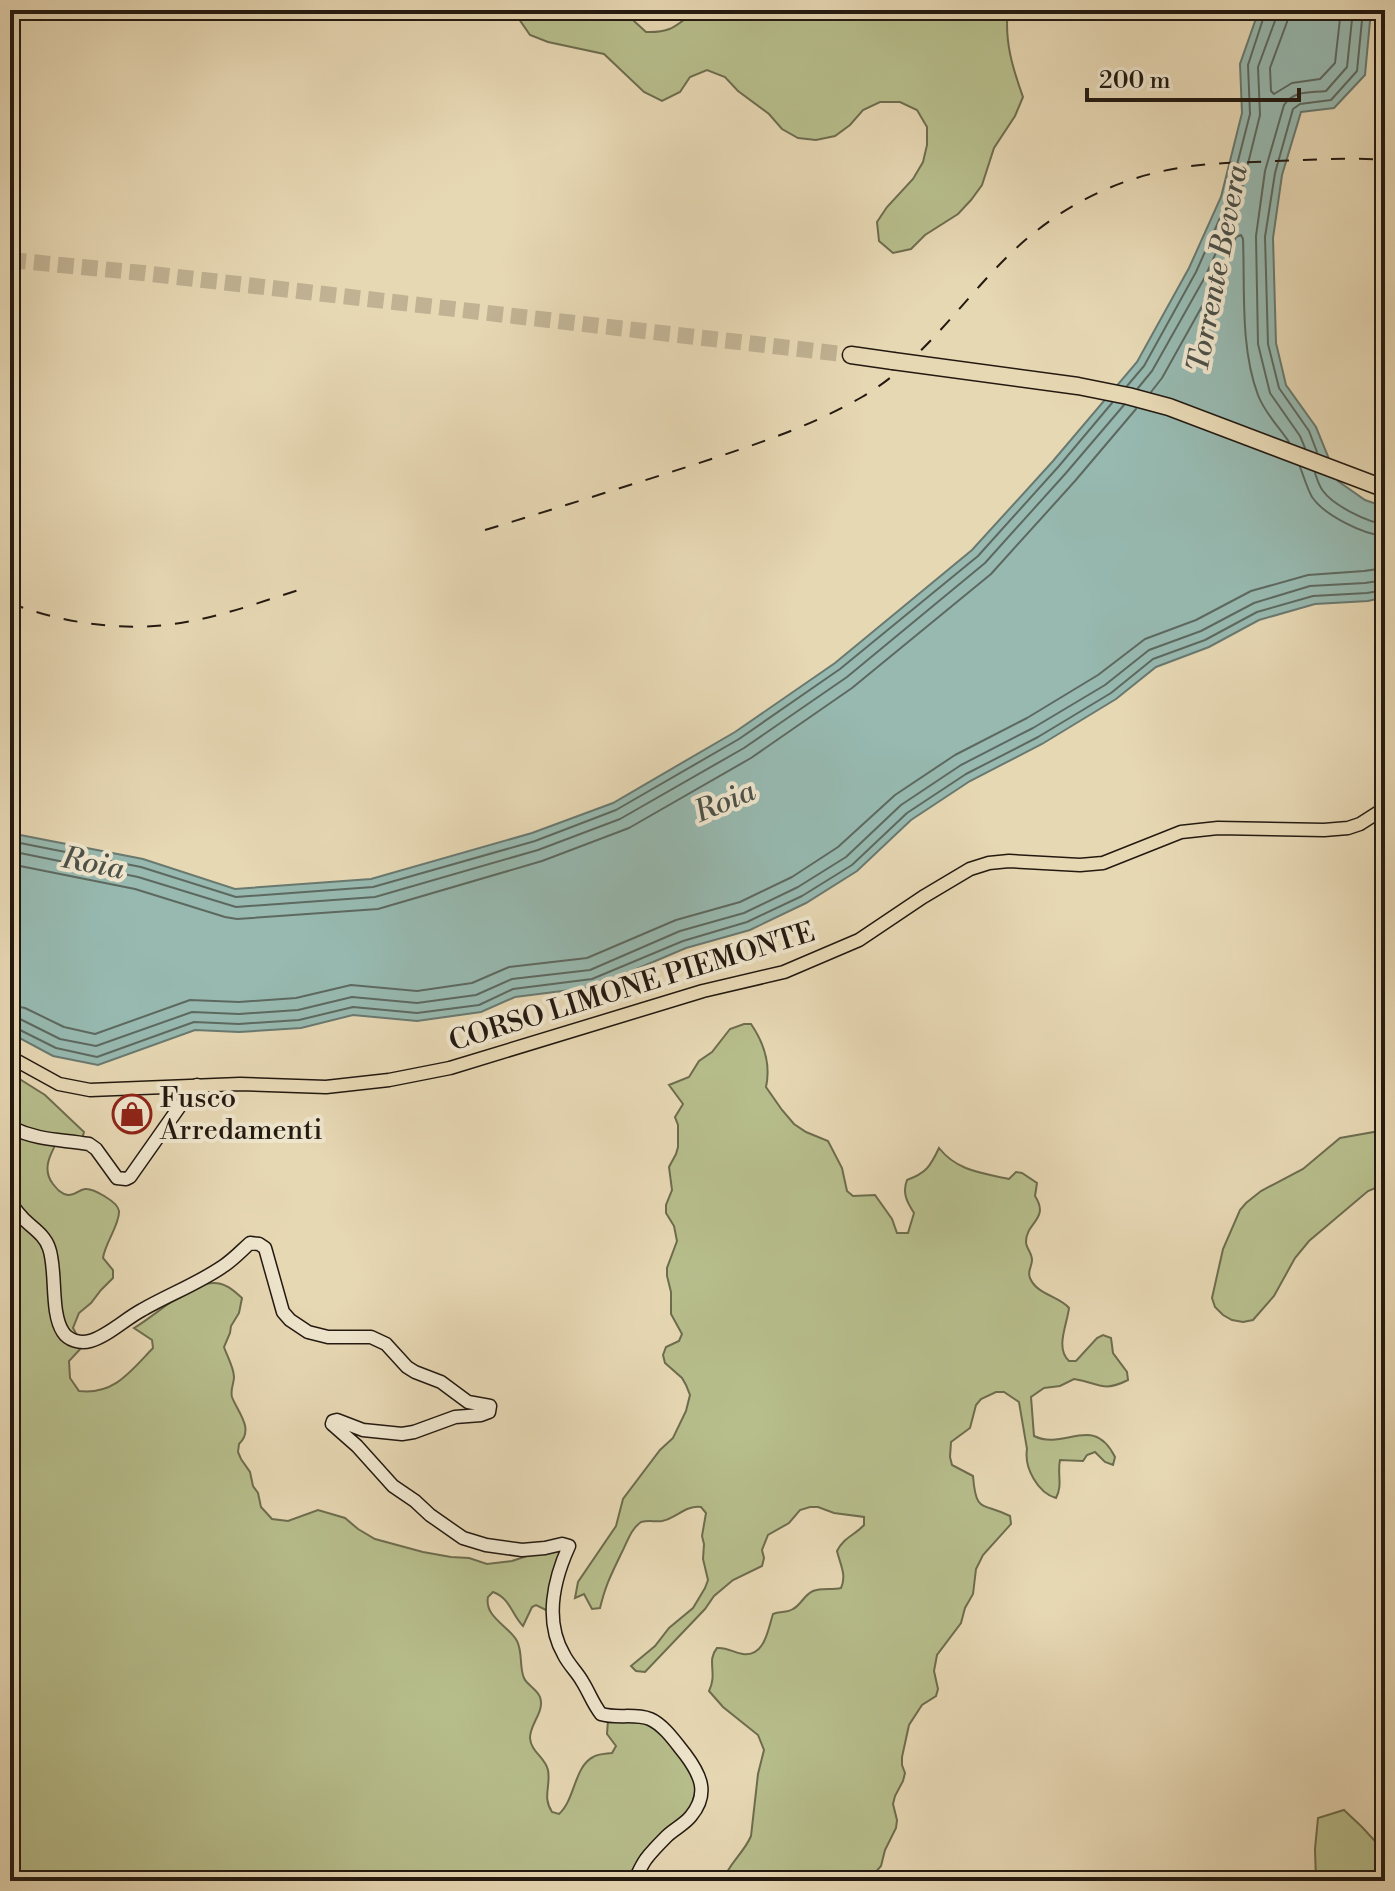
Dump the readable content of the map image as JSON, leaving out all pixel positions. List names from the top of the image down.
{
  "streets": {
    "main road": ["CORSO LIMONE PIEMONTE"]
  },
  "water": ["Torrente Bevera", "Roia"],
  "places": {
    "shop": ["Fusco Arredamenti"]
  },
  "scale_bar": "200 m"
}
